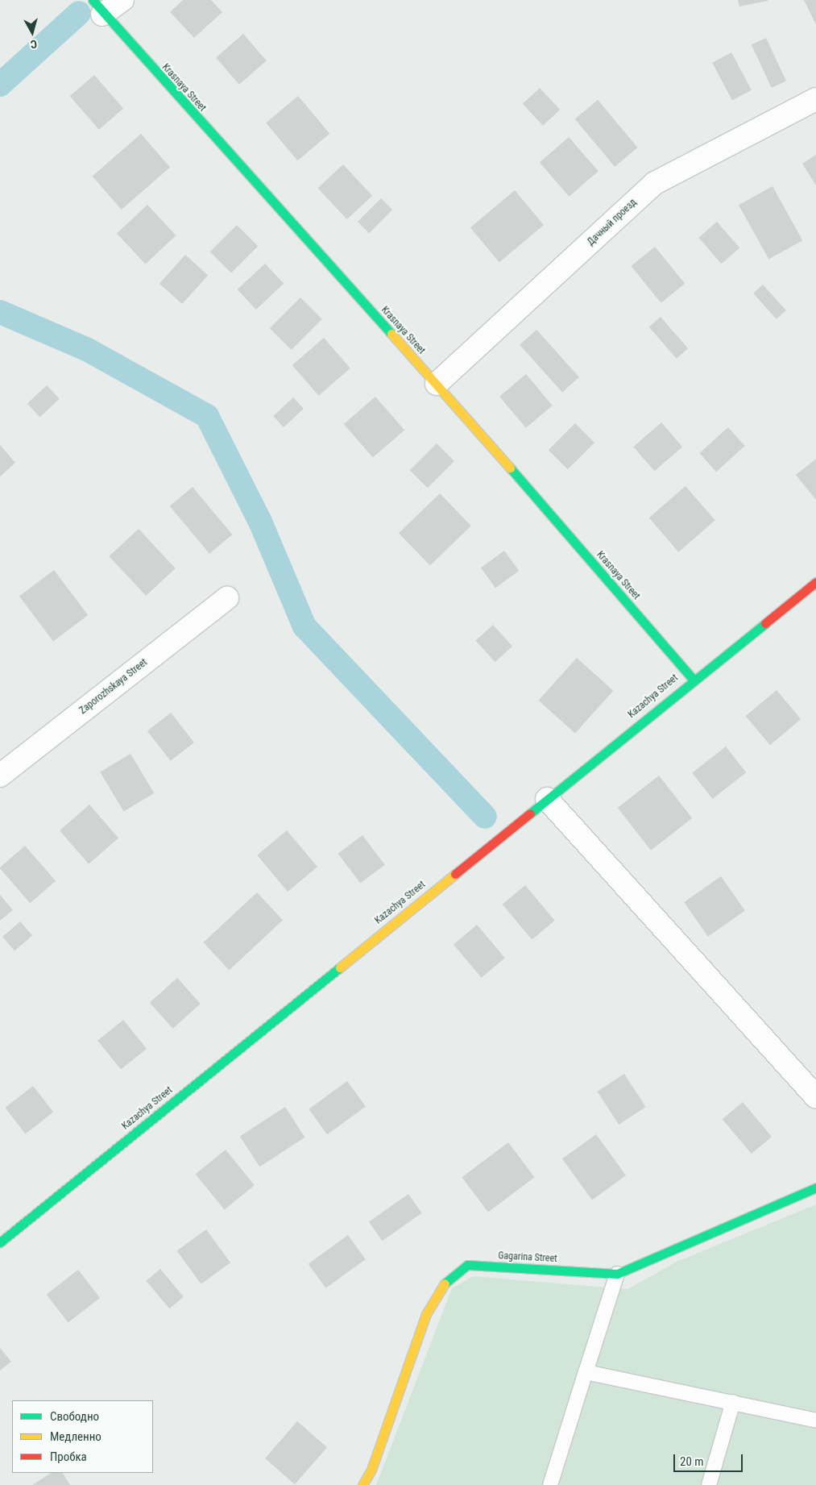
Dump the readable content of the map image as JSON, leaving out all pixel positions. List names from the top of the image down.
{
  "streets": {
    "street": [
      "Krasnaya Street",
      "Дачный проезд",
      "Zaporozhskaya Street",
      "Kazachya Street",
      "Gagarina Street"
    ]
  },
  "crossings": [
    ["Krasnaya Street", "Дачный проезд"],
    ["Krasnaya Street", "Kazachya Street"]
  ],
  "legend": ["Свободно", "Медленно", "Пробка"],
  "scale_bar": "20 m",
  "north": "bottom"
}
